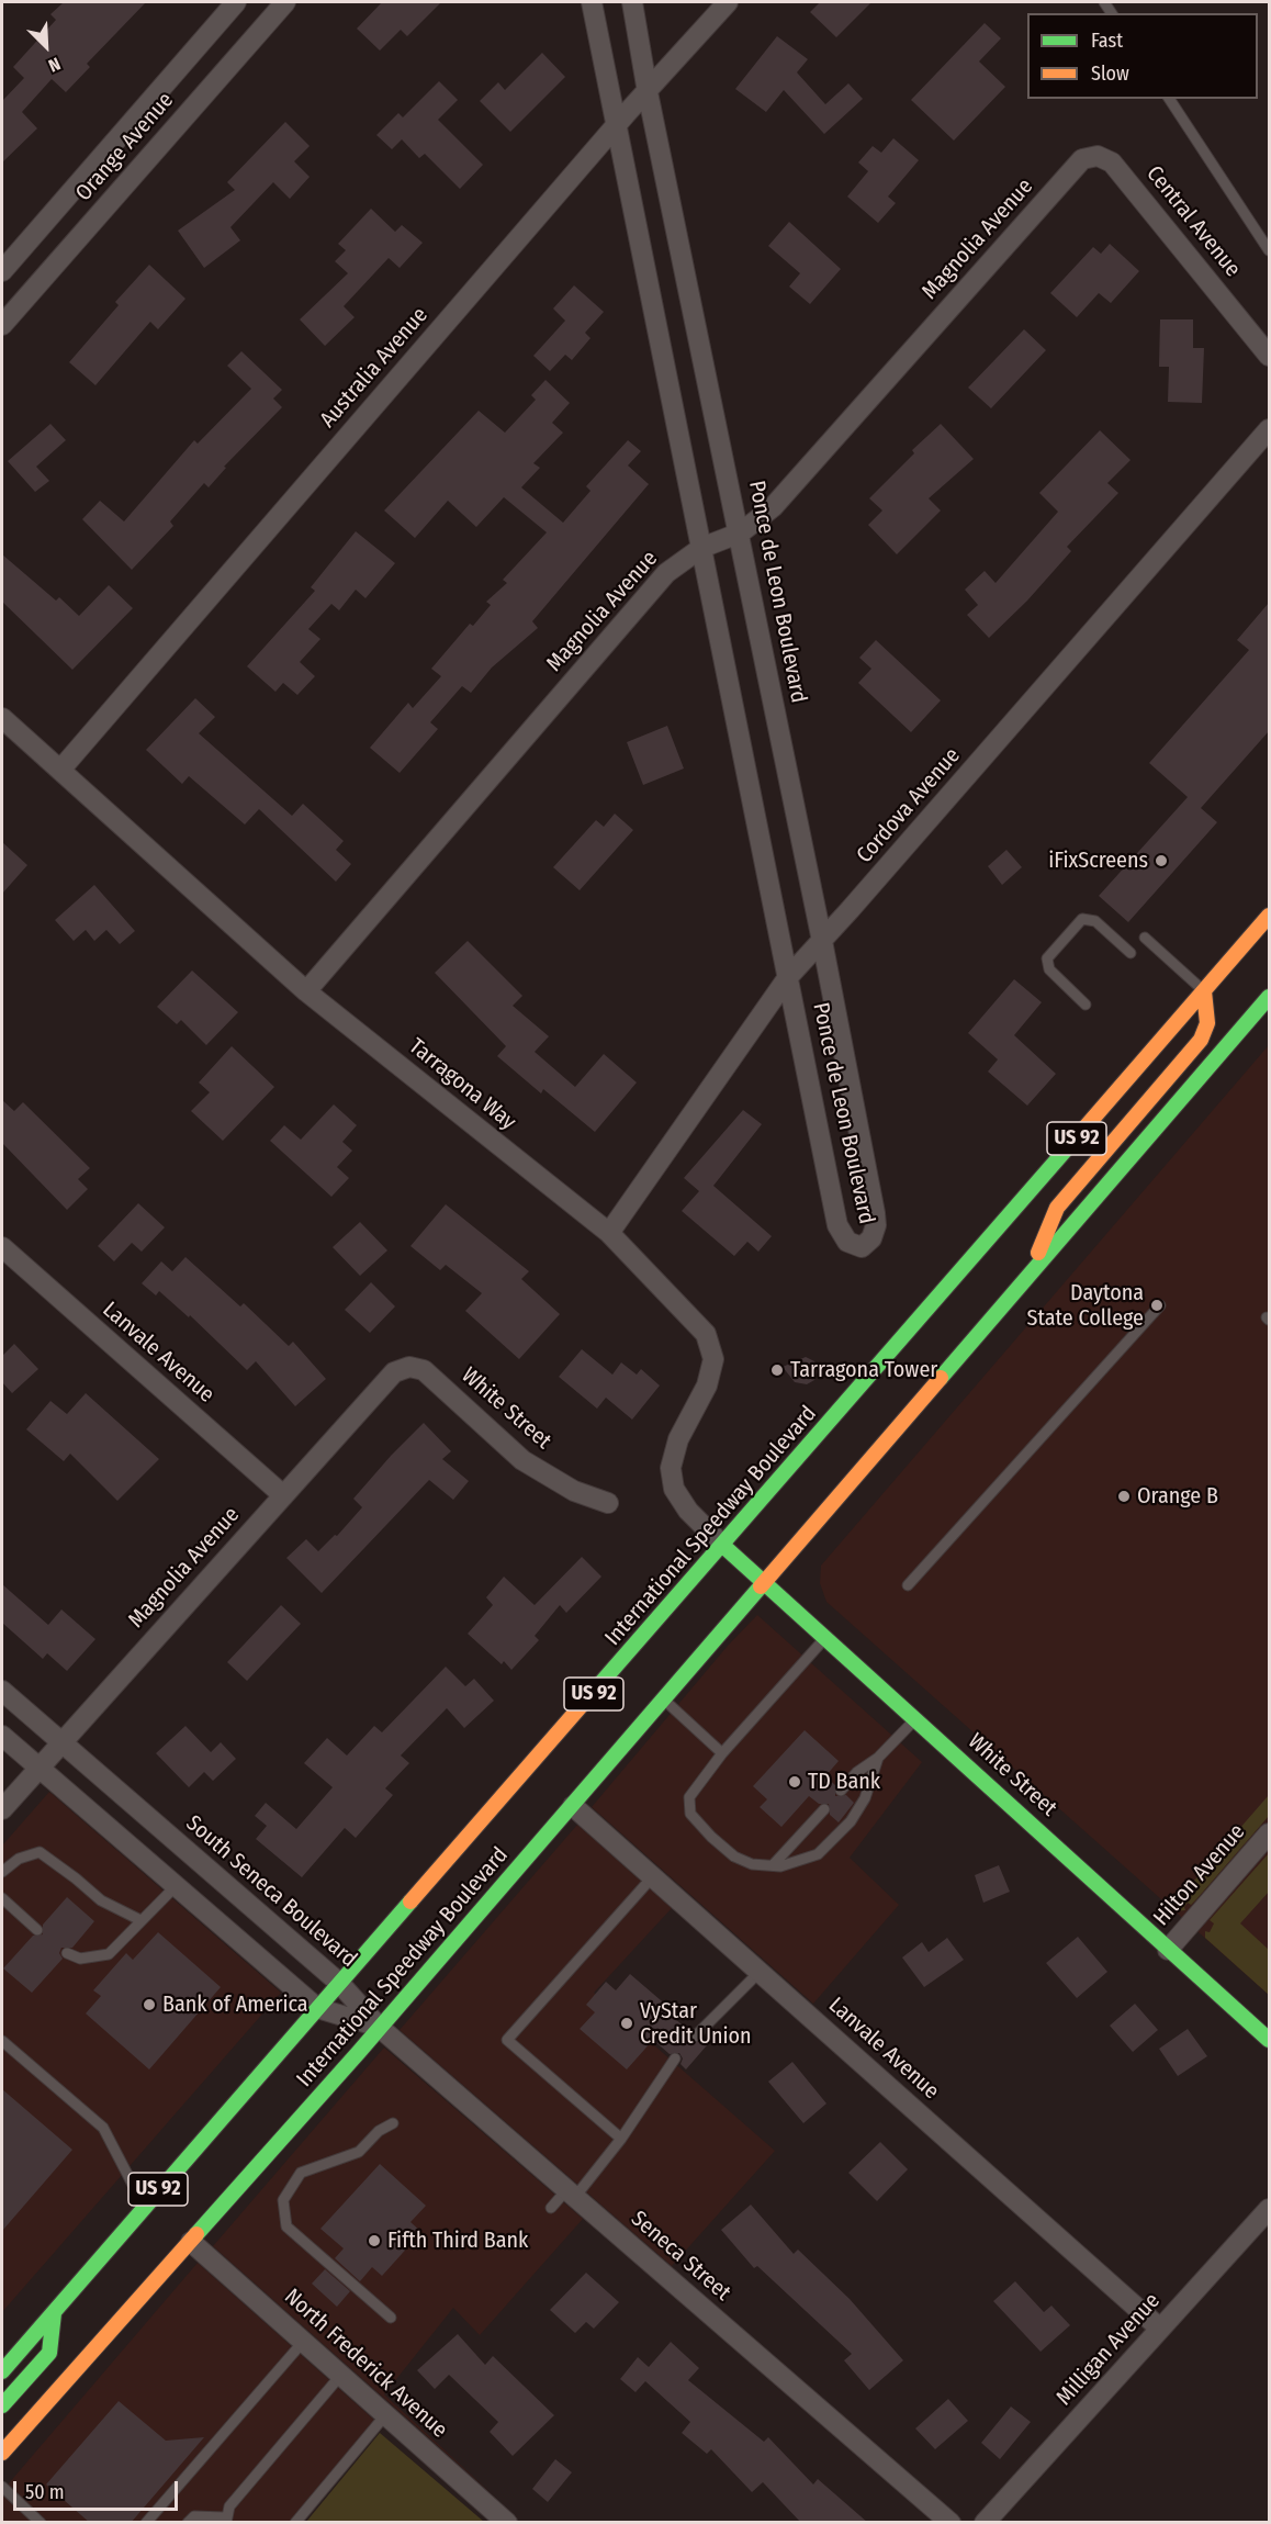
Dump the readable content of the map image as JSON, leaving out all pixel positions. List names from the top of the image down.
{
  "streets": {
    "main road": ["US 92", "White Street", "International Speedway Boulevard"],
    "street": [
      "Orange Avenue",
      "Central Avenue",
      "Magnolia Avenue",
      "Australia Avenue",
      "Ponce de Leon Boulevard",
      "Cordova Avenue",
      "Tarragona Way",
      "Lanvale Avenue",
      "Hilton Avenue",
      "South Seneca Boulevard",
      "Seneca Street",
      "Milligan Avenue",
      "North Frederick Avenue"
    ]
  },
  "crossings": [
    ["Central Avenue", "Magnolia Avenue"],
    ["Magnolia Avenue", "Ponce de Leon Boulevard"],
    ["Magnolia Avenue", "Tarragona Way"],
    ["Magnolia Avenue", "Lanvale Avenue"],
    ["Magnolia Avenue", "White Street"],
    ["Magnolia Avenue", "South Seneca Boulevard"],
    ["Australia Avenue", "Ponce de Leon Boulevard"],
    ["Australia Avenue", "Tarragona Way"],
    ["Ponce de Leon Boulevard", "Cordova Avenue"],
    ["Cordova Avenue", "Tarragona Way"],
    ["Tarragona Way", "White Street"],
    ["Tarragona Way", "International Speedway Boulevard"],
    ["Lanvale Avenue", "International Speedway Boulevard"],
    ["Lanvale Avenue", "Milligan Avenue"],
    ["White Street", "International Speedway Boulevard"],
    ["White Street", "Hilton Avenue"],
    ["International Speedway Boulevard", "South Seneca Boulevard"],
    ["International Speedway Boulevard", "Seneca Street"],
    ["International Speedway Boulevard", "North Frederick Avenue"],
    ["South Seneca Boulevard", "Seneca Street"]
  ],
  "places": [
    "iFixScreens",
    "Daytona State College",
    "Tarragona Tower",
    "Orange B",
    "TD Bank",
    "Bank of America",
    "VyStar Credit Union",
    "Fifth Third Bank"
  ],
  "legend": ["Fast", "Slow"],
  "scale_bar": "50 m",
  "north": "bottom right"
}
